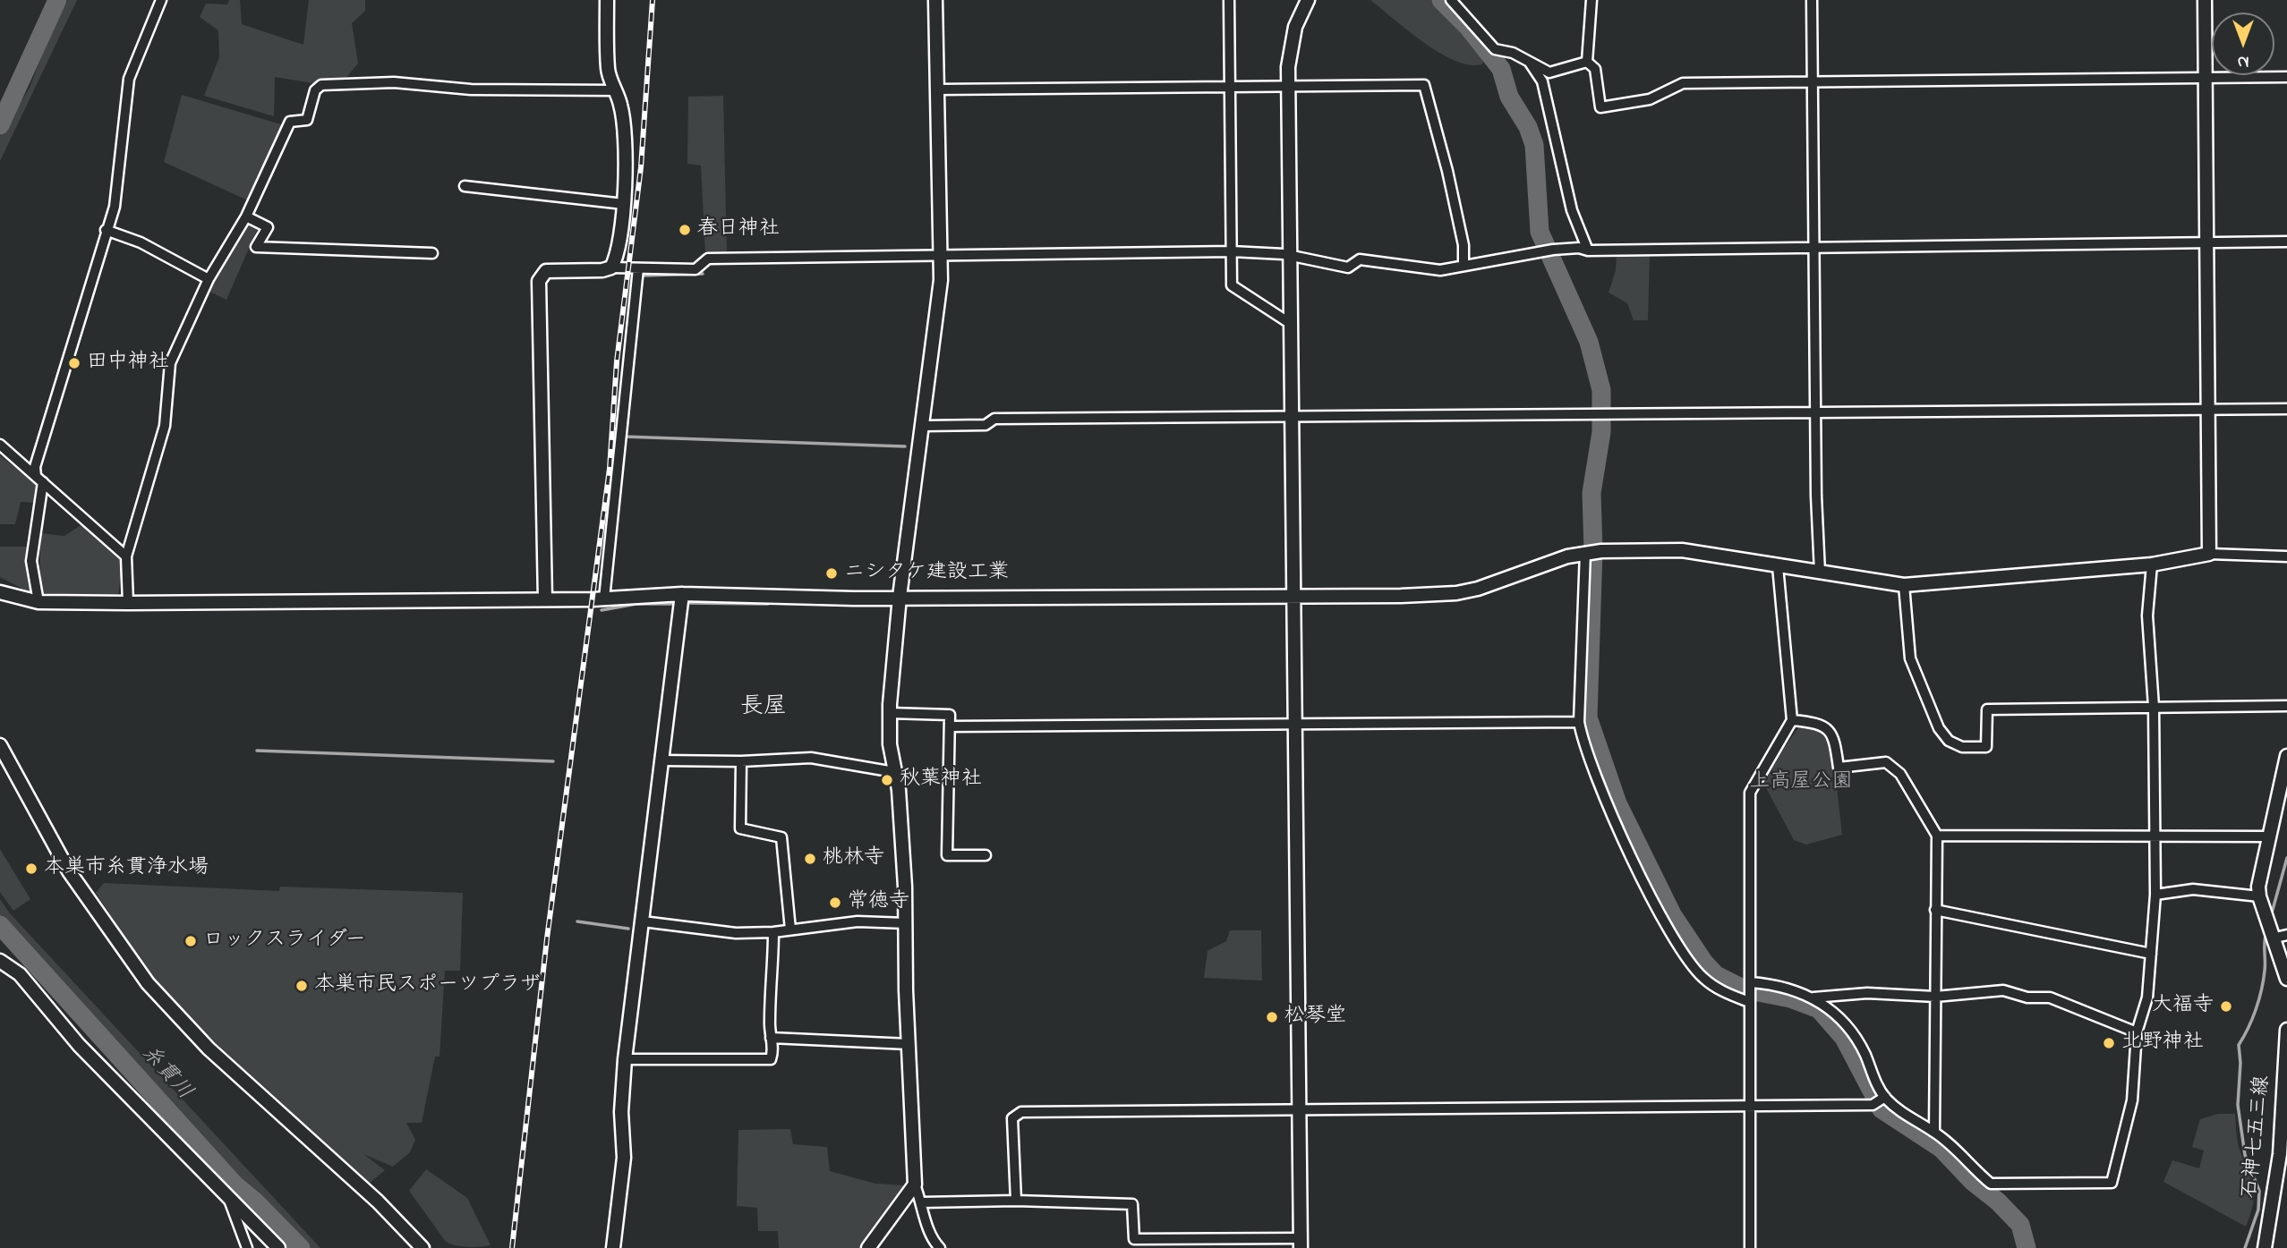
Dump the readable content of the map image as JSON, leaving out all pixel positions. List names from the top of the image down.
{
  "streets": {
    "street": ["石神七五三線"]
  },
  "districts": ["長屋"],
  "water": ["糸貫川"],
  "parks": ["上高屋公園"],
  "places": [
    "春日神社",
    "田中神社",
    "ニシタケ建設工業",
    "秋葉神社",
    "桃林寺",
    "本巣市糸貫浄水場",
    "常徳寺",
    "ロックスライダー",
    "本巣市民スポーツプラザ",
    "大福寺",
    "松琴堂",
    "北野神社"
  ],
  "north": "bottom"
}
